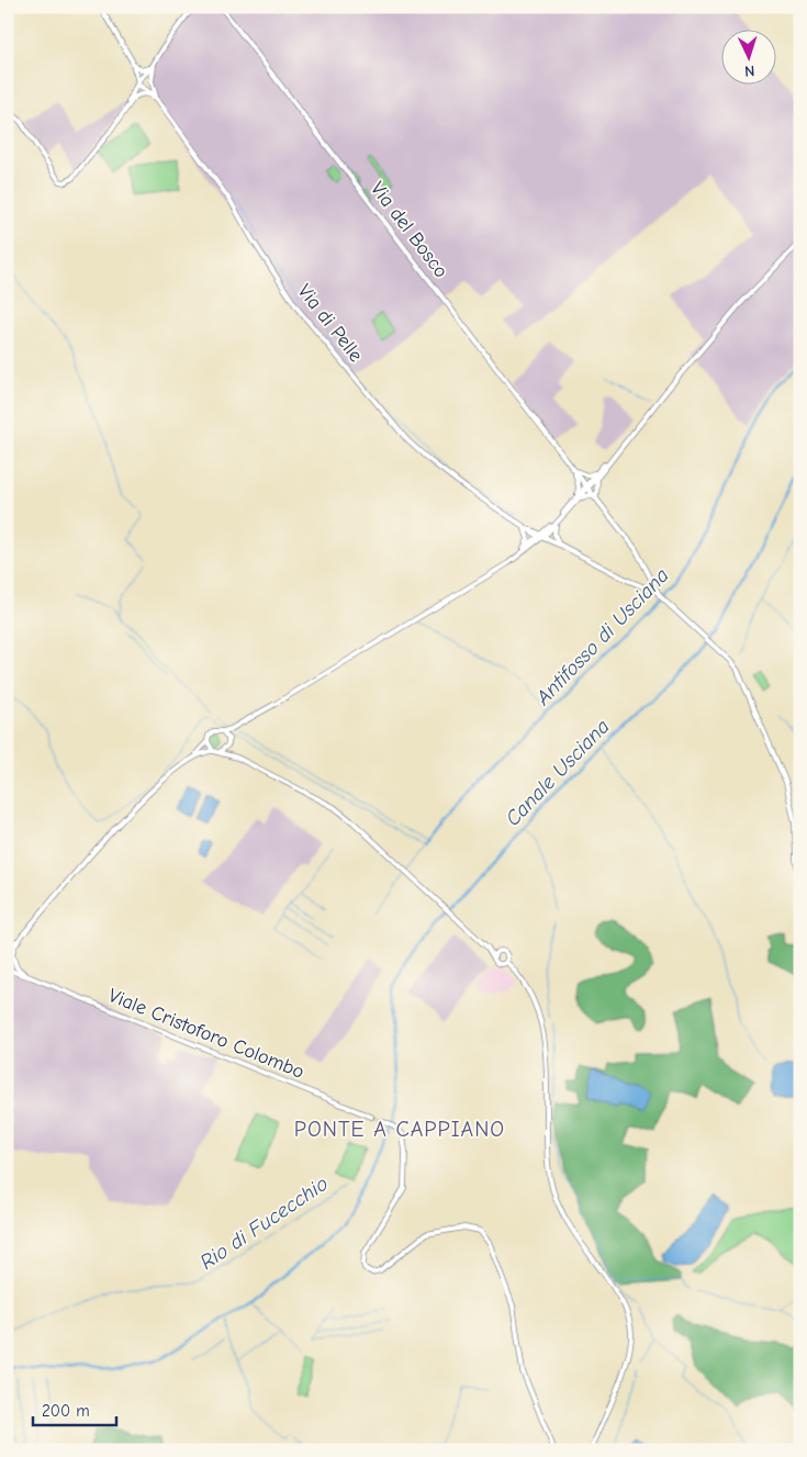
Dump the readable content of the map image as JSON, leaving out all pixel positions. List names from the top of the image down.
{
  "streets": {
    "street": ["Via del Bosco", "Via di Pelle", "Viale Cristoforo Colombo"]
  },
  "crossings": [
    ["Via del Bosco", "Via di Pelle"]
  ],
  "districts": ["PONTE A CAPPIANO"],
  "water": ["Antifosso di Usciana", "Canale Usciana", "Rio di Fucecchio"],
  "scale_bar": "200 m",
  "north": "bottom"
}
